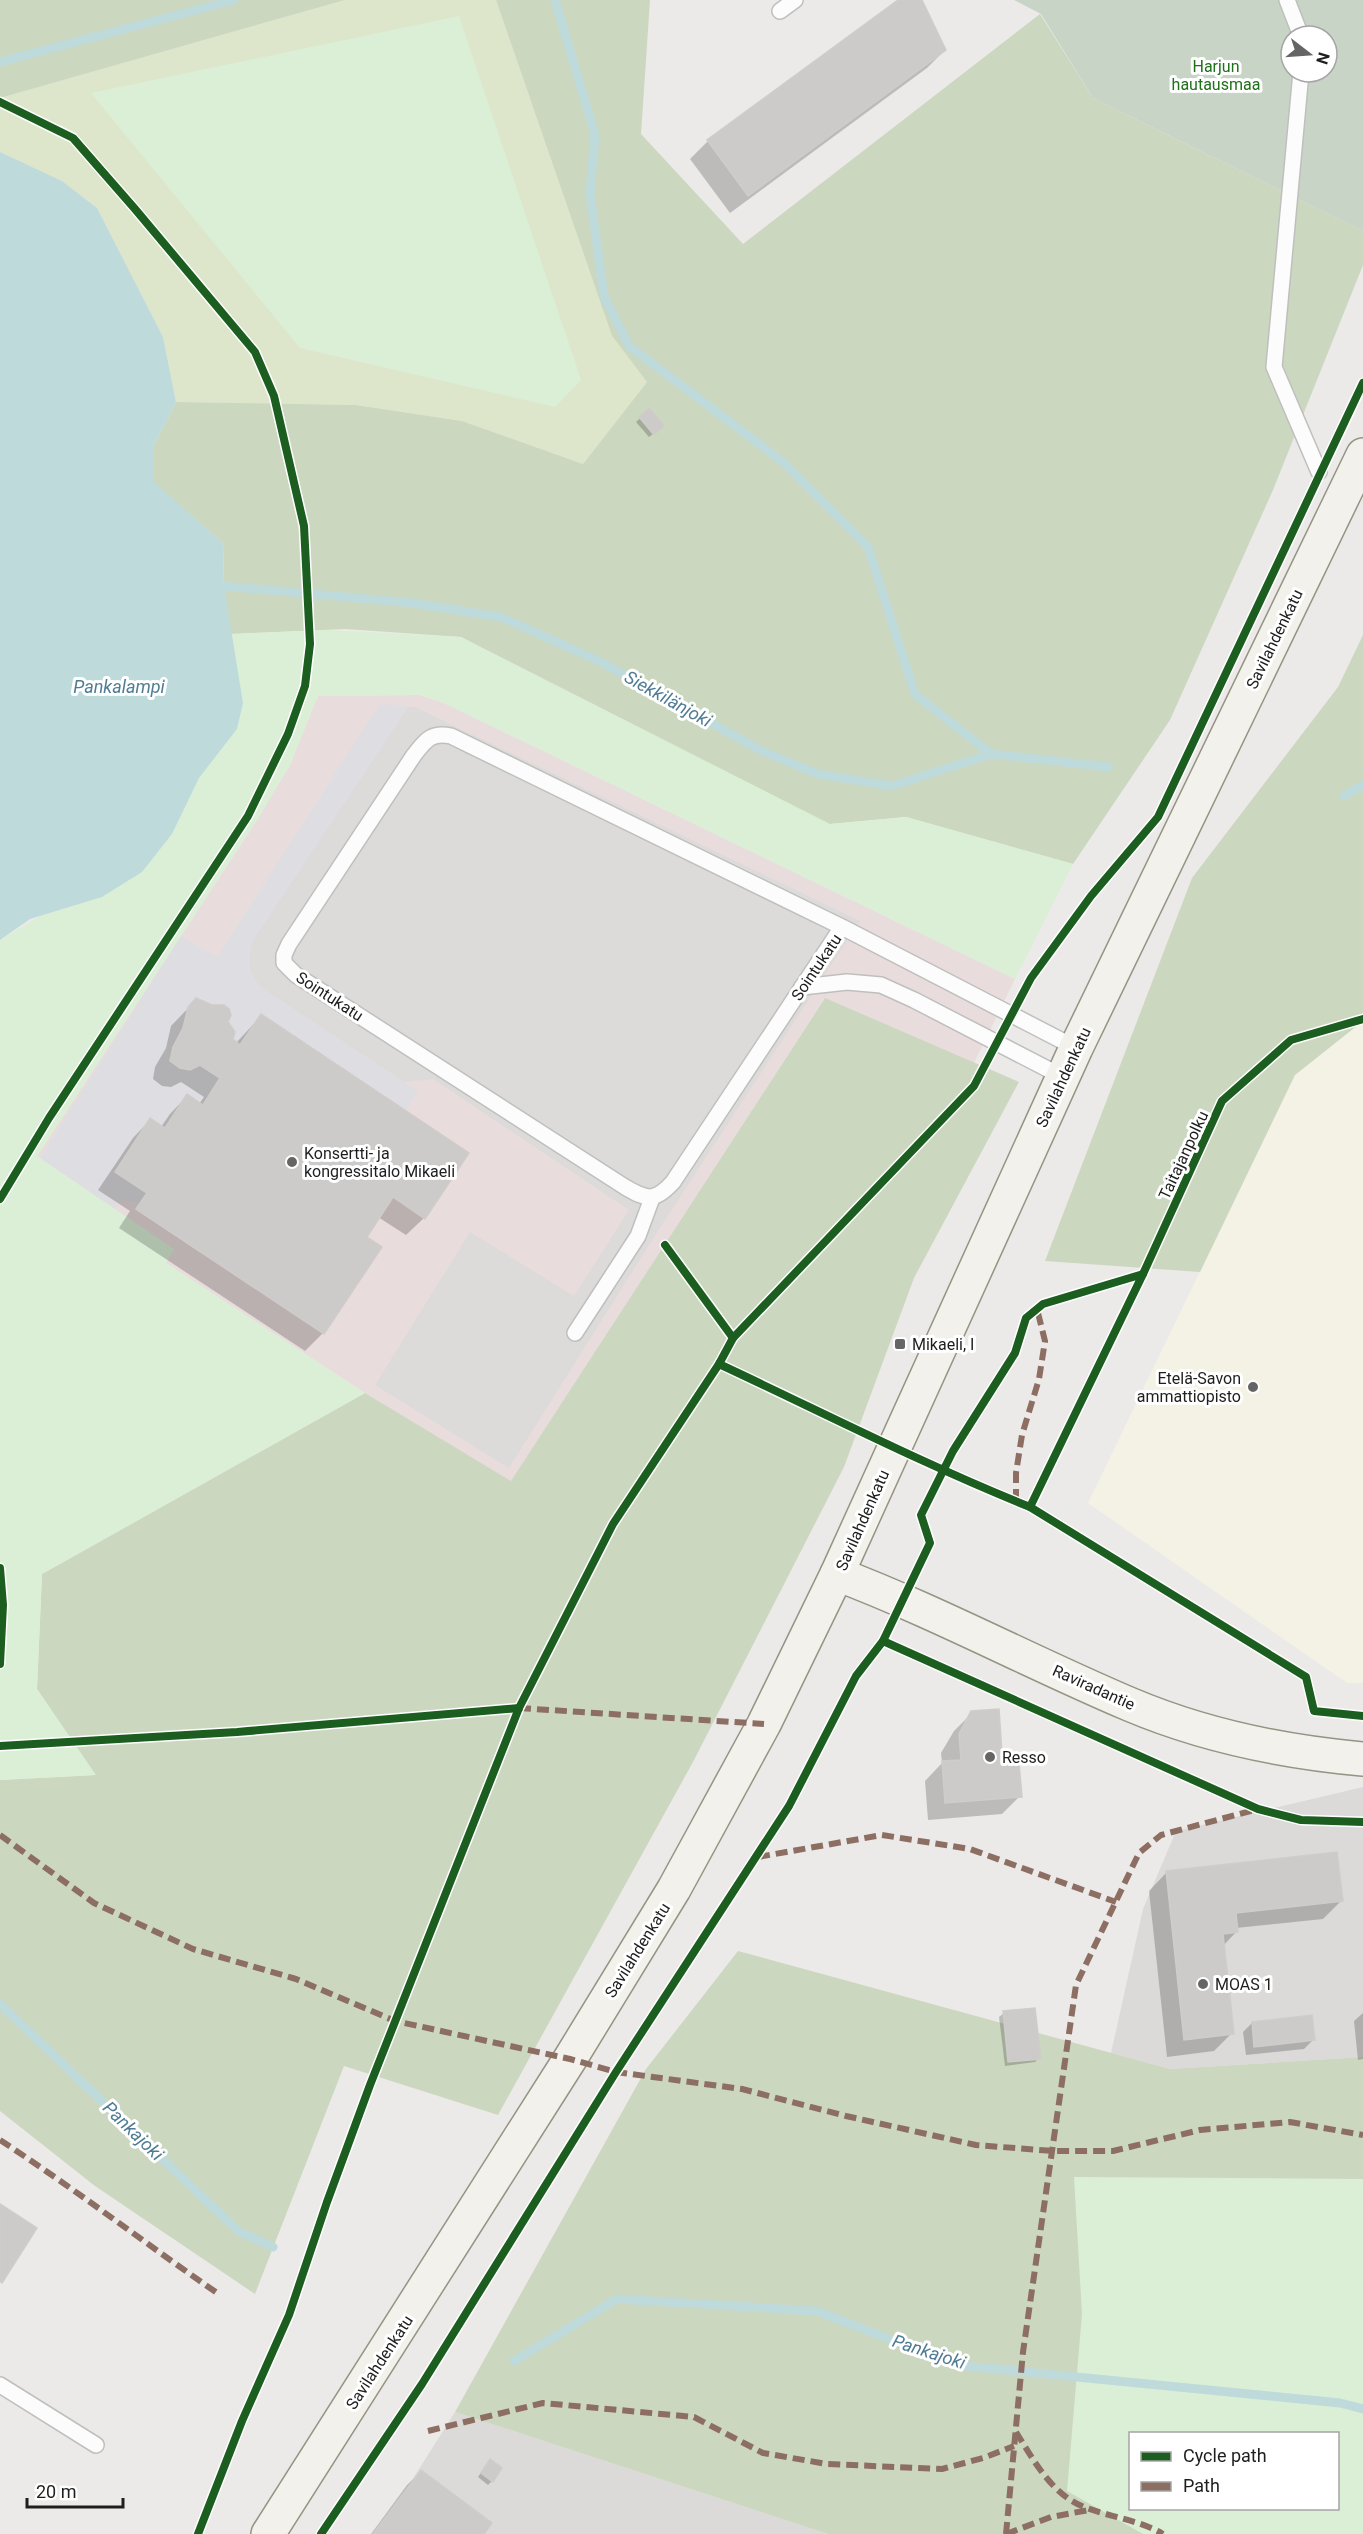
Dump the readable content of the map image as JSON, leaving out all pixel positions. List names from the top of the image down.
{
  "streets": {
    "main road": ["Savilahdenkatu", "Raviradantie"],
    "lane": ["Sointukatu"],
    "cycle path": ["Taitajanpolku"]
  },
  "crossings": [
    ["Savilahdenkatu", "Sointukatu"],
    ["Savilahdenkatu", "Raviradantie"]
  ],
  "water": ["Pankalampi", "Siekkilänjoki", "Pankajoki"],
  "parks": ["Harjun hautausmaa"],
  "places": {
    "other": [
      "Konsertti- ja kongressitalo Mikaeli",
      "Etelä-Savon ammattiopisto",
      "Resso",
      "MOAS 1"
    ],
    "transit": ["Mikaeli, I"]
  },
  "legend": ["Cycle path", "Path"],
  "scale_bar": "20 m",
  "north": "right"
}
